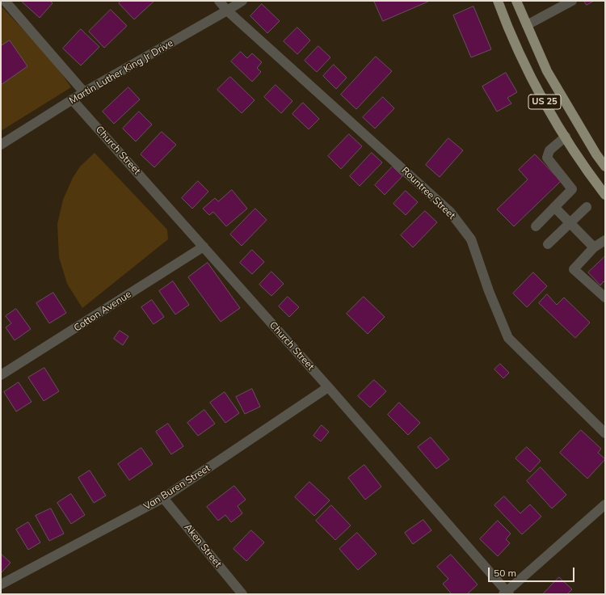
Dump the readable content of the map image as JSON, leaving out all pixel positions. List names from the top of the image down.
{
  "streets": {
    "main road": ["US 25"],
    "street": [
      "Martin Luther King Jr Drive",
      "Church Street",
      "Rountree Street",
      "Cotton Avenue",
      "Van Buren Street",
      "Aken Street"
    ]
  },
  "crossings": [
    ["Martin Luther King Jr Drive", "Church Street"],
    ["Martin Luther King Jr Drive", "Rountree Street"],
    ["Church Street", "Cotton Avenue"],
    ["Church Street", "Van Buren Street"],
    ["Van Buren Street", "Aken Street"]
  ],
  "scale_bar": "50 m"
}
